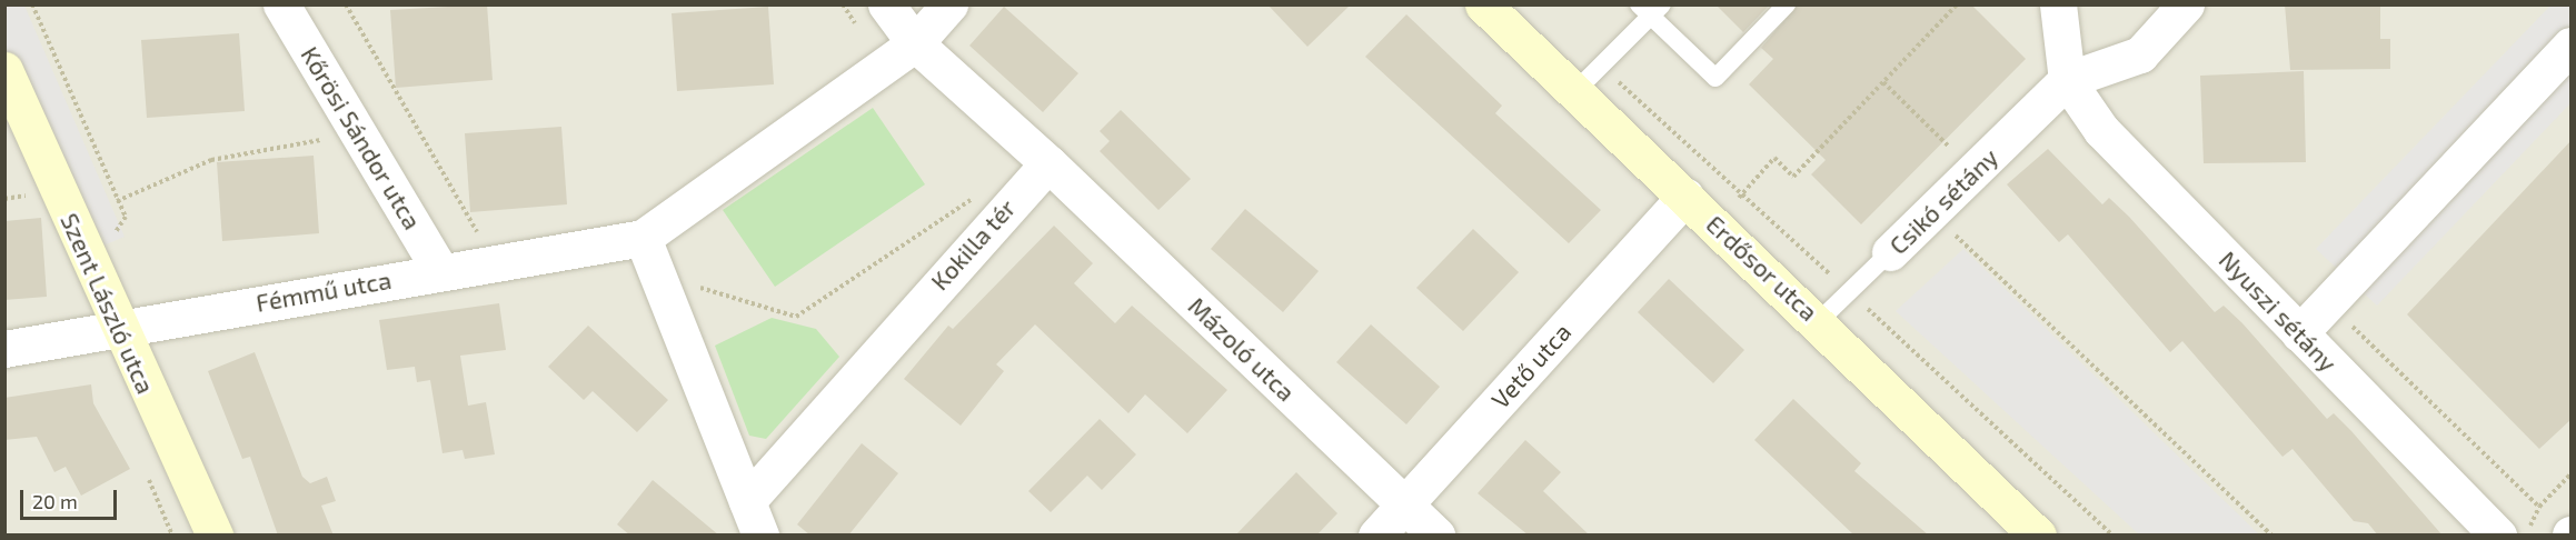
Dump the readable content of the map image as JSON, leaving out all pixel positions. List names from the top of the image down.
{
  "streets": {
    "street": [
      "Kőrösi Sándor utca",
      "Csikó sétány",
      "Kokilla tér",
      "Erdősor utca",
      "Fémmű utca",
      "Szent László utca",
      "Nyuszi sétány",
      "Mázoló utca",
      "Vető utca"
    ]
  },
  "crossings": [
    ["Kőrösi Sándor utca", "Fémmű utca"],
    ["Csikó sétány", "Erdősor utca"],
    ["Csikó sétány", "Nyuszi sétány"],
    ["Kokilla tér", "Mázoló utca"],
    ["Erdősor utca", "Vető utca"],
    ["Fémmű utca", "Szent László utca"],
    ["Mázoló utca", "Vető utca"]
  ],
  "scale_bar": "20 m"
}
